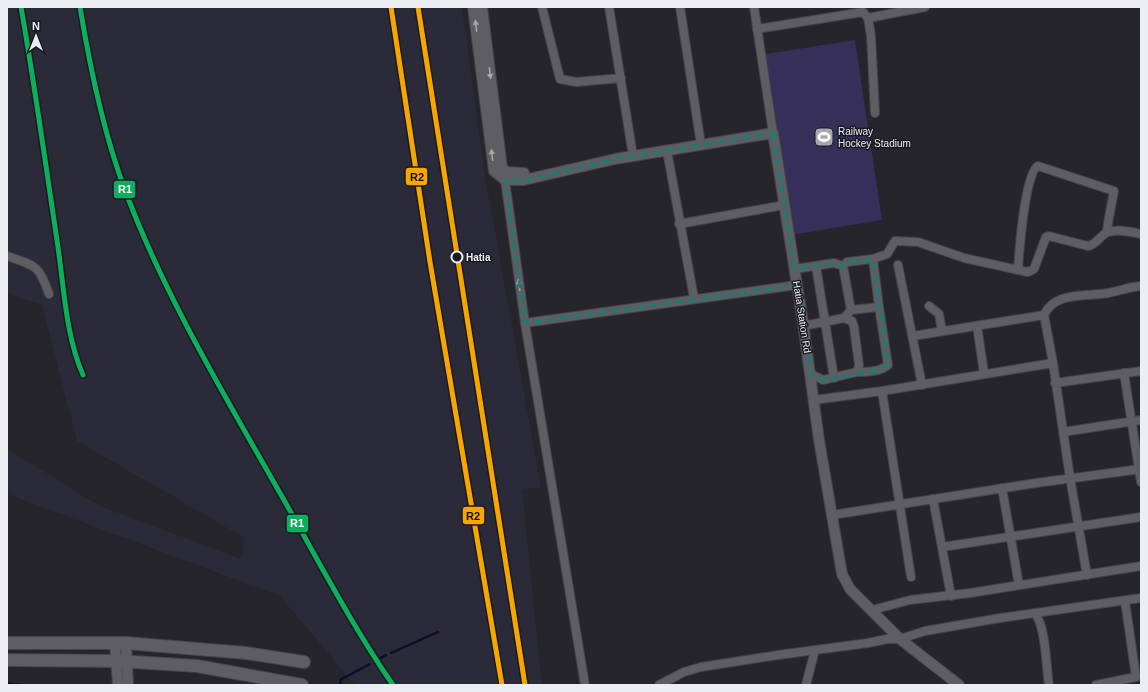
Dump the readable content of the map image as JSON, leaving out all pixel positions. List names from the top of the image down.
{
  "streets": {
    "street": ["Hatia Station Rd"]
  },
  "places": {
    "sports": ["Railway Hockey Stadium"],
    "other": ["Hatia"]
  },
  "lines": ["transit line R1", "transit line R2"],
  "north": "top"
}
